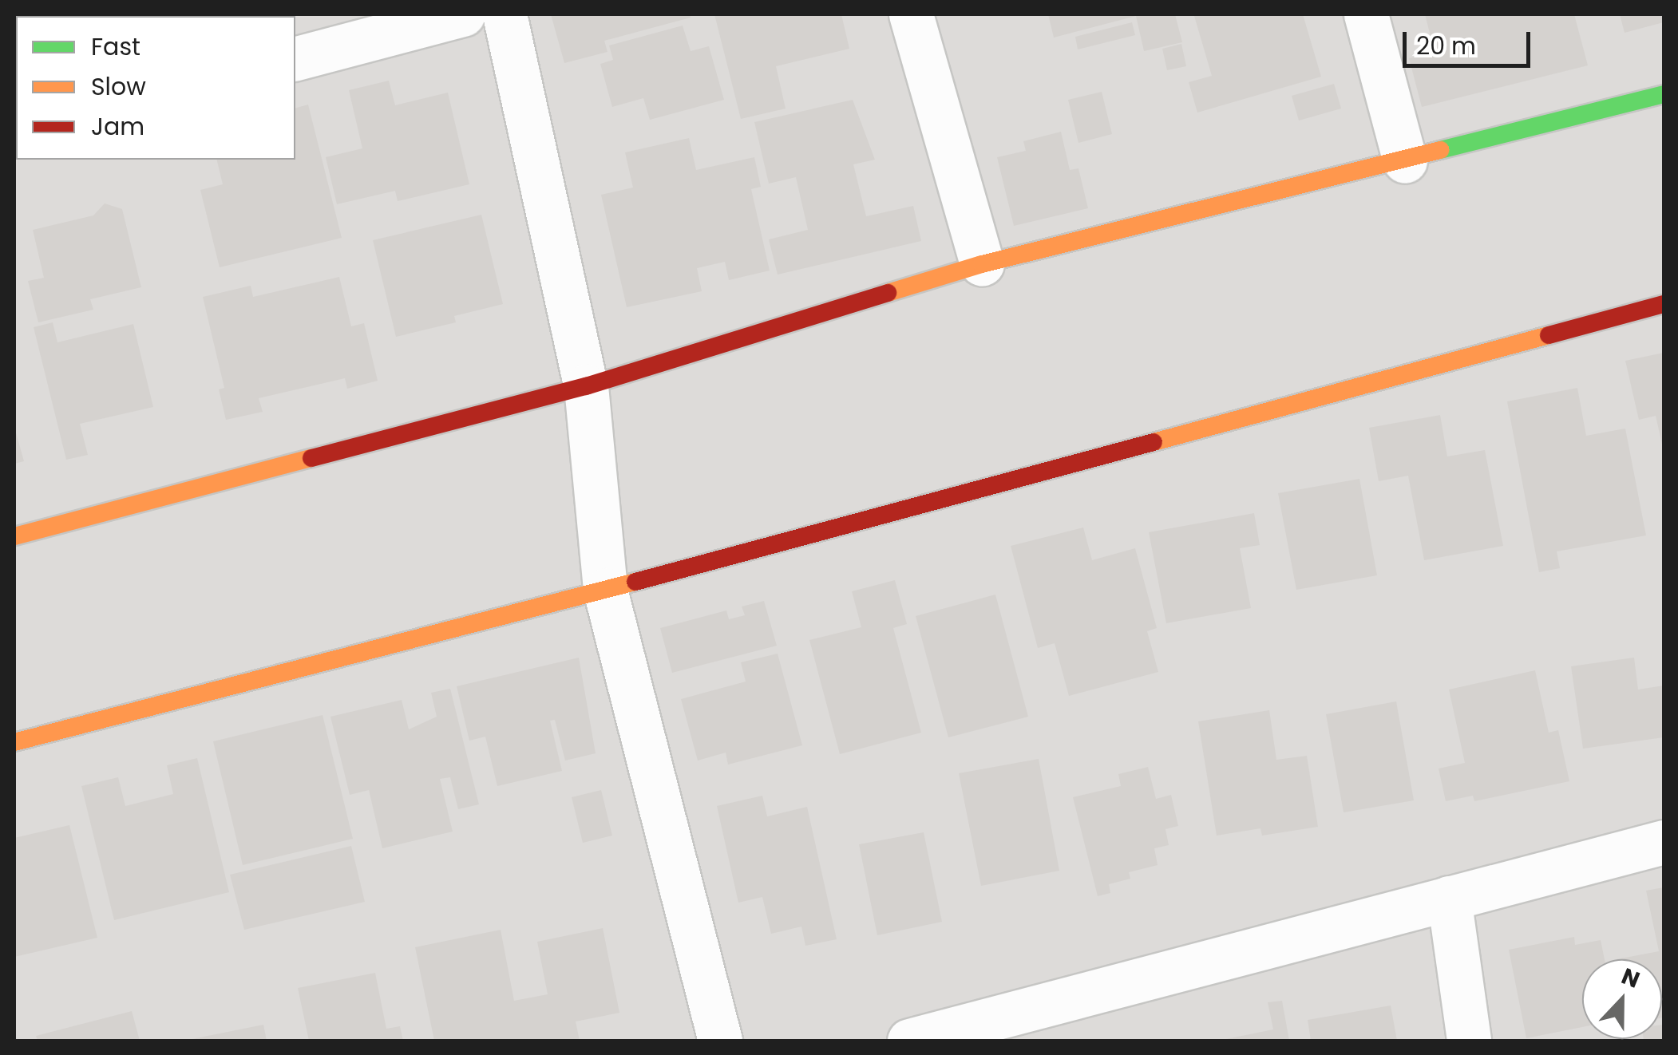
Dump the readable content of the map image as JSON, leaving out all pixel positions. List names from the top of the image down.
{
  "legend": ["Fast", "Slow", "Jam"],
  "scale_bar": "20 m",
  "north": "top"
}
